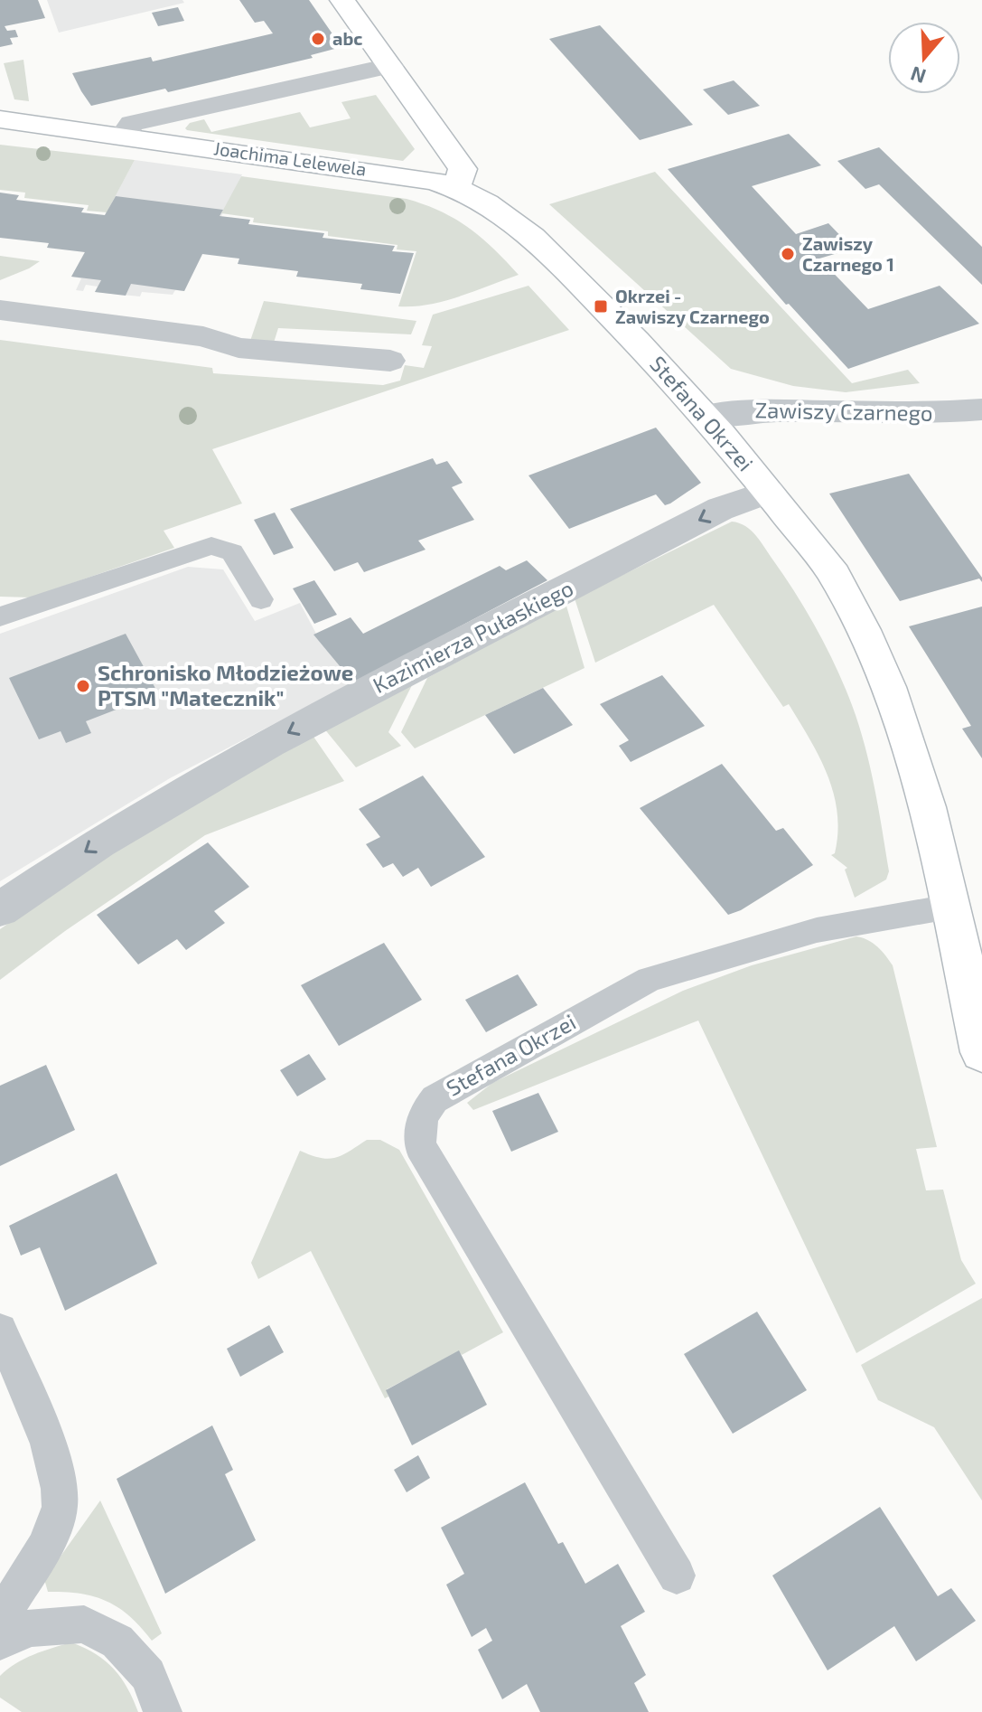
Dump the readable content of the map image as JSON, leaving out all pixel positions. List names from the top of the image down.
{
  "streets": {
    "street": [
      "Joachima Lelewela",
      "Zawiszy Czarnego",
      "Stefana Okrzei",
      "Kazimierza Pułaskiego"
    ]
  },
  "crossings": [
    ["Joachima Lelewela", "Stefana Okrzei"],
    ["Zawiszy Czarnego", "Stefana Okrzei"],
    ["Stefana Okrzei", "Kazimierza Pułaskiego"]
  ],
  "one_way": ["Kazimierza Pułaskiego"],
  "places": {
    "other": ["abc", "Zawiszy Czarnego 1", "Schronisko Młodzieżowe PTSM \"Matecznik\""],
    "transit": ["Okrzei - Zawiszy Czarnego"]
  },
  "north": "bottom"
}
